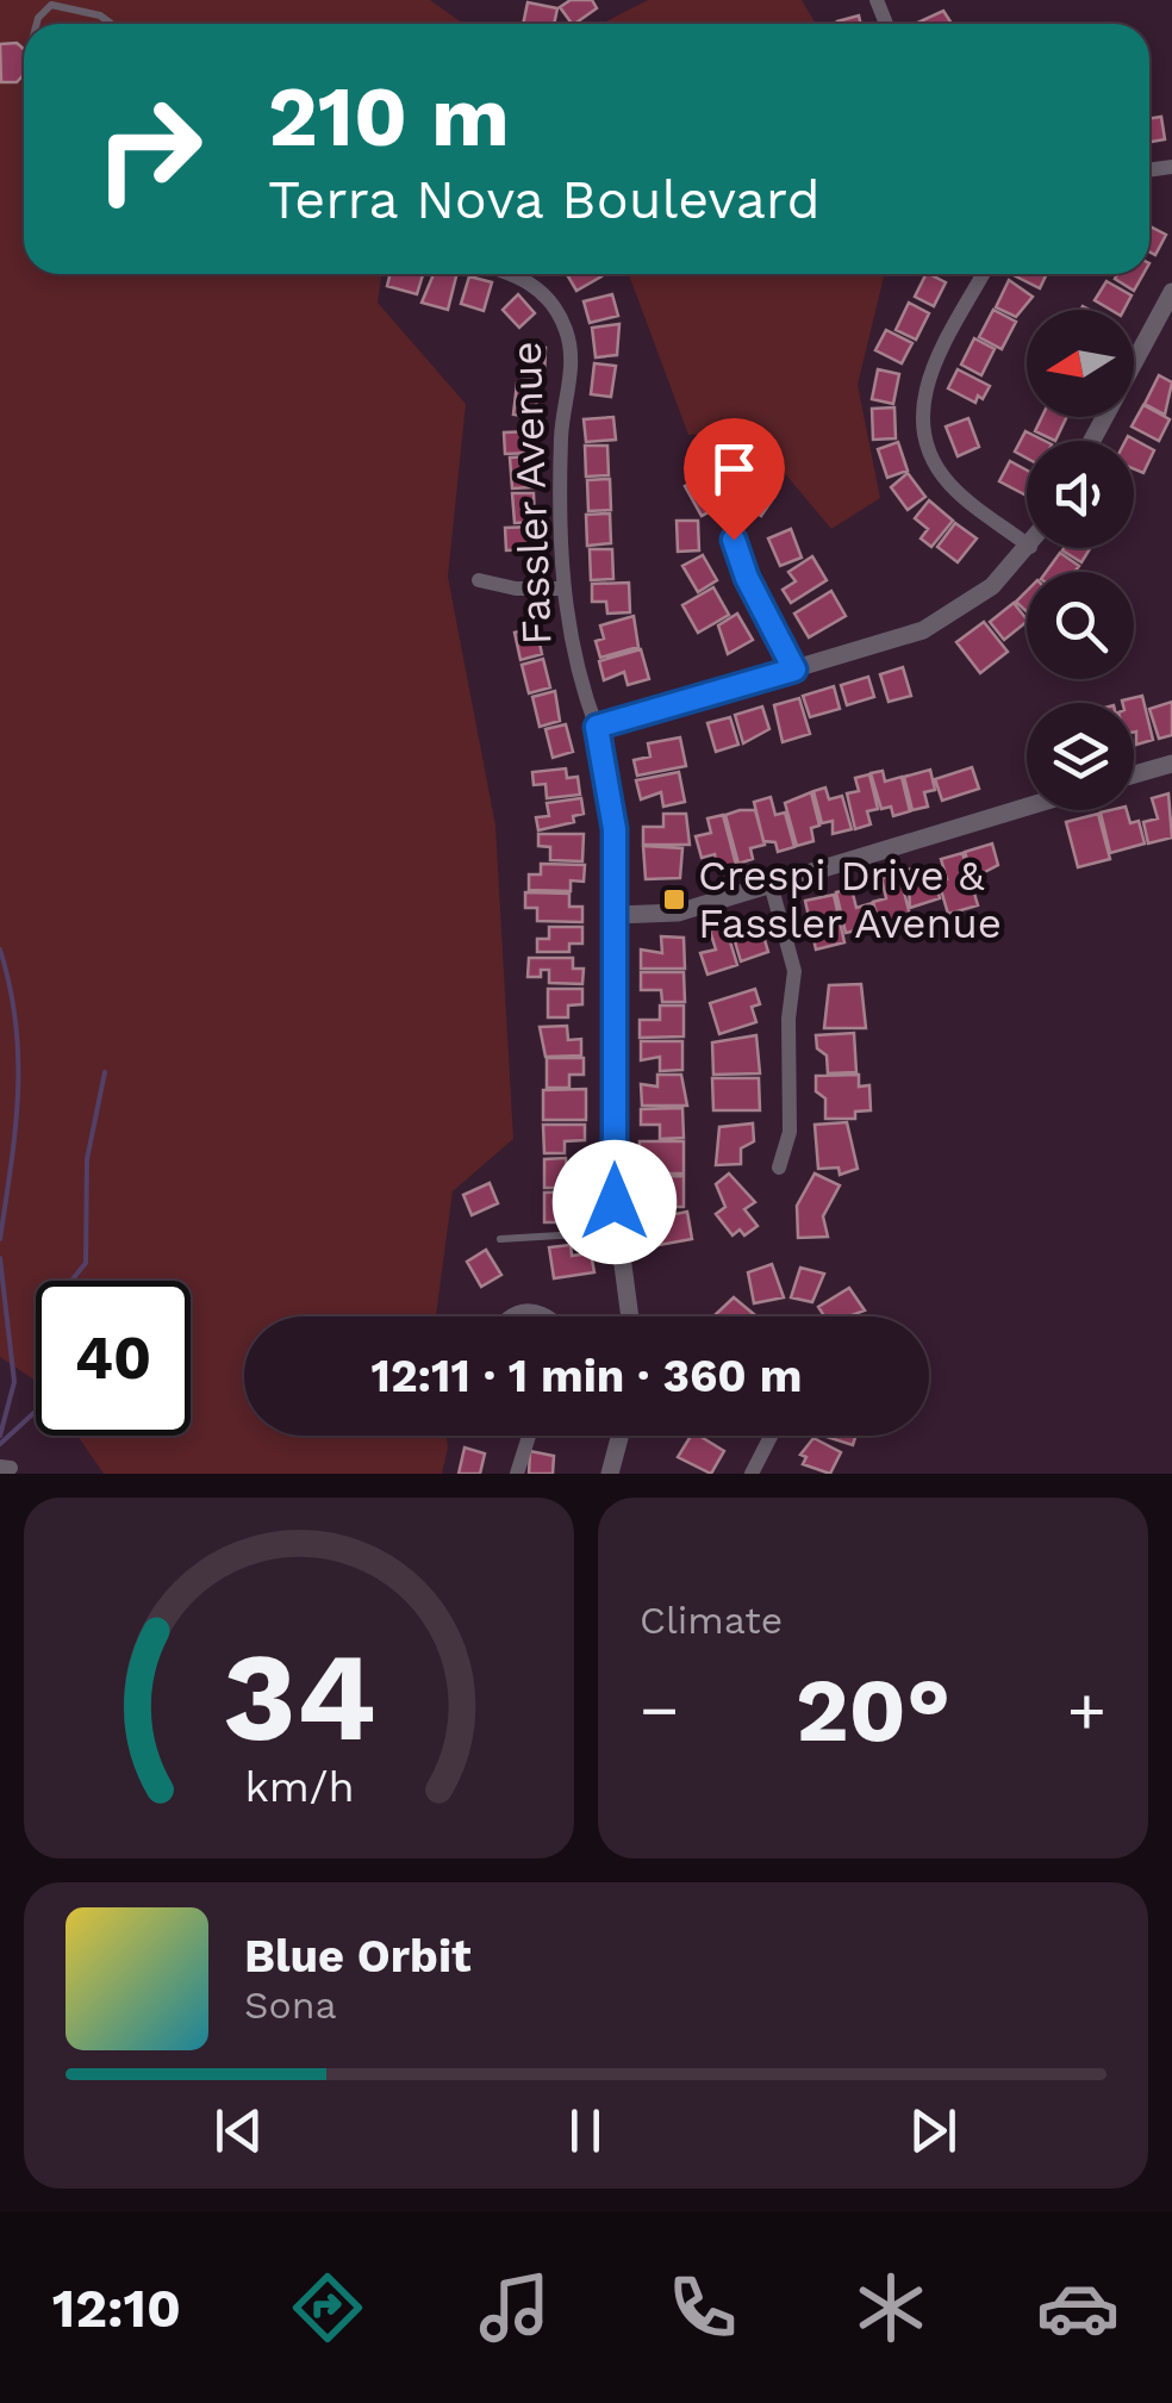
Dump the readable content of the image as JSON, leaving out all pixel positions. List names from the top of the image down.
{
  "streets": {
    "street": ["Fassler Avenue"]
  },
  "places": {
    "transit": ["Crespi Drive & Fassler Avenue"]
  },
  "north": "left",
  "page": {
    "turn": ["210 m", "Terra Nova Boulevard"],
    "limit": "40",
    "trip": "12:11 · 1 min · 360 m",
    "tile": "Climate",
    "heat": ["−", "20°", "+"],
    "song": ["Blue Orbit", "Sona"],
    "tabs": "12:10",
    "gauge": ["34", "km/h"]
  }
}
